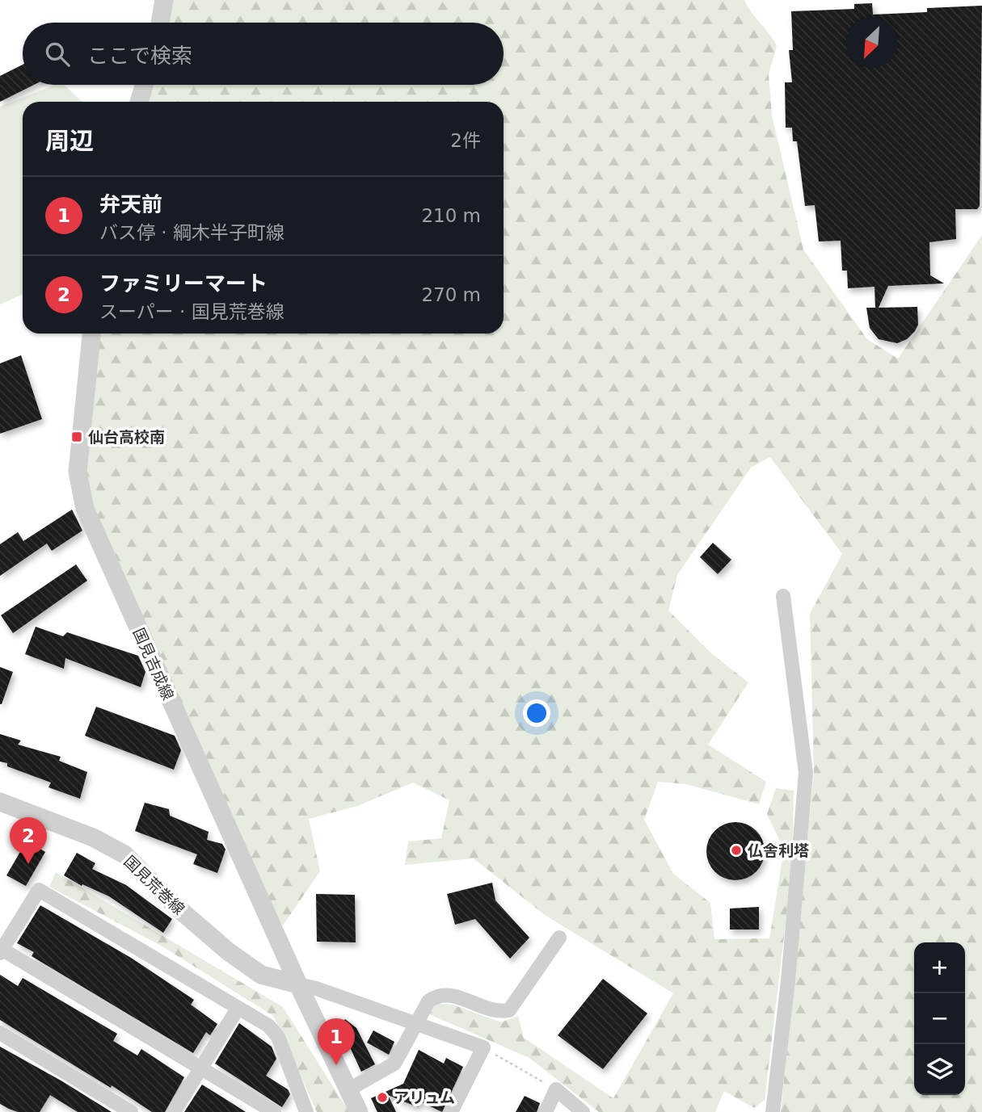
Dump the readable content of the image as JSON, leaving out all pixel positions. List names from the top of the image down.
{
  "streets": {
    "street": ["国見吉成線", "国見荒巻線"]
  },
  "crossings": [
    ["国見吉成線", "国見荒巻線"]
  ],
  "places": {
    "transit": ["仙台高校南"],
    "other": ["仏舎利塔", "アリュム"]
  },
  "north": "bottom left",
  "page": {
    "search": "ここで検索",
    "heading": ["周辺", "2件"],
    "list": [
      {
        "mark": "1",
        "name": "弁天前",
        "note": "バス停 · 綱木半子町線",
        "value": "210 m"
      },
      {
        "mark": "2",
        "name": "ファミリーマート",
        "note": "スーパー · 国見荒巻線",
        "value": "270 m"
      }
    ],
    "pins": ["2", "1"],
    "map_buttons": ["+", "−"]
  }
}
